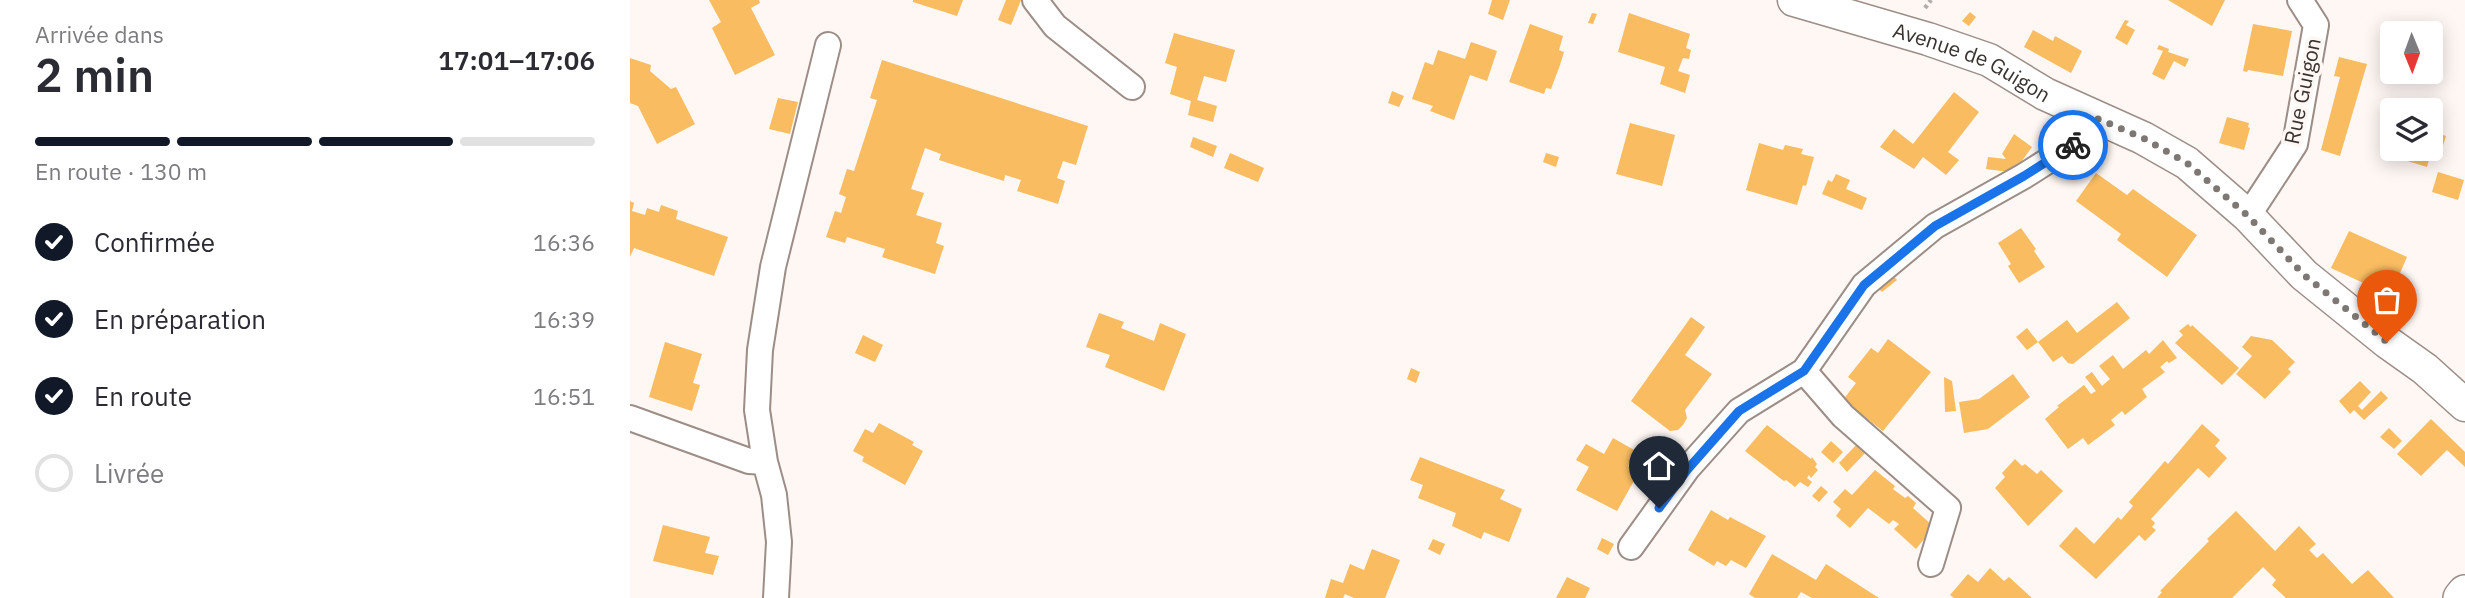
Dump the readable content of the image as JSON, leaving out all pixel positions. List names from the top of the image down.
{
  "streets": {
    "street": ["Avenue de Guigon", "Rue Guigon"]
  },
  "crossings": [
    ["Avenue de Guigon", "Rue Guigon"]
  ],
  "north": "bottom",
  "page": {
    "heading": ["2 min", "Arrivée dans", "17:01–17:06"],
    "bar": "En route · 130 m",
    "list": [
      ["Confirmée", "16:36"],
      ["En préparation", "16:39"],
      ["En route", "16:51"],
      "Livrée"
    ]
  }
}
